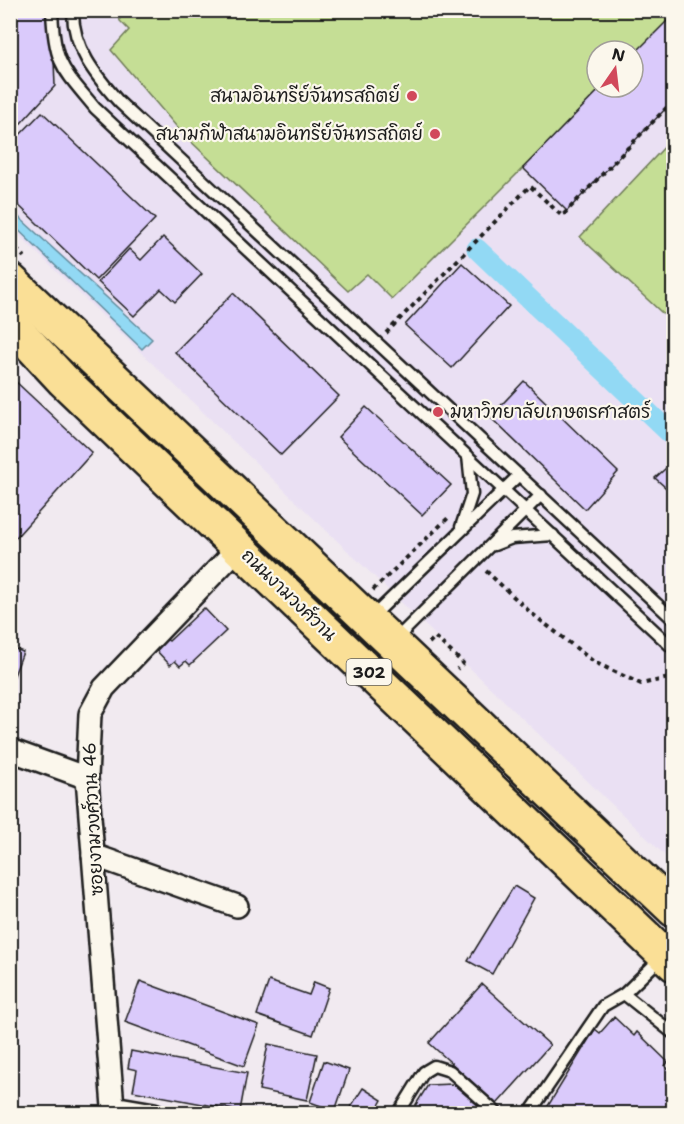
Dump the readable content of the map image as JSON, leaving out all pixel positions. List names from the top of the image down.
{
  "streets": {
    "main road": ["ถนนงามวงศ์วาน", "302"],
    "street": ["ซอยงามวงศ์วาน 46"]
  },
  "crossings": [
    ["ถนนงามวงศ์วาน", "ซอยงามวงศ์วาน 46"]
  ],
  "places": ["สนามอินทรีย์จันทรสถิตย์", "สนามกีฬาสนามอินทรีย์จันทรสถิตย์", "มหาวิทยาลัยเกษตรศาสตร์"],
  "north": "top"
}
